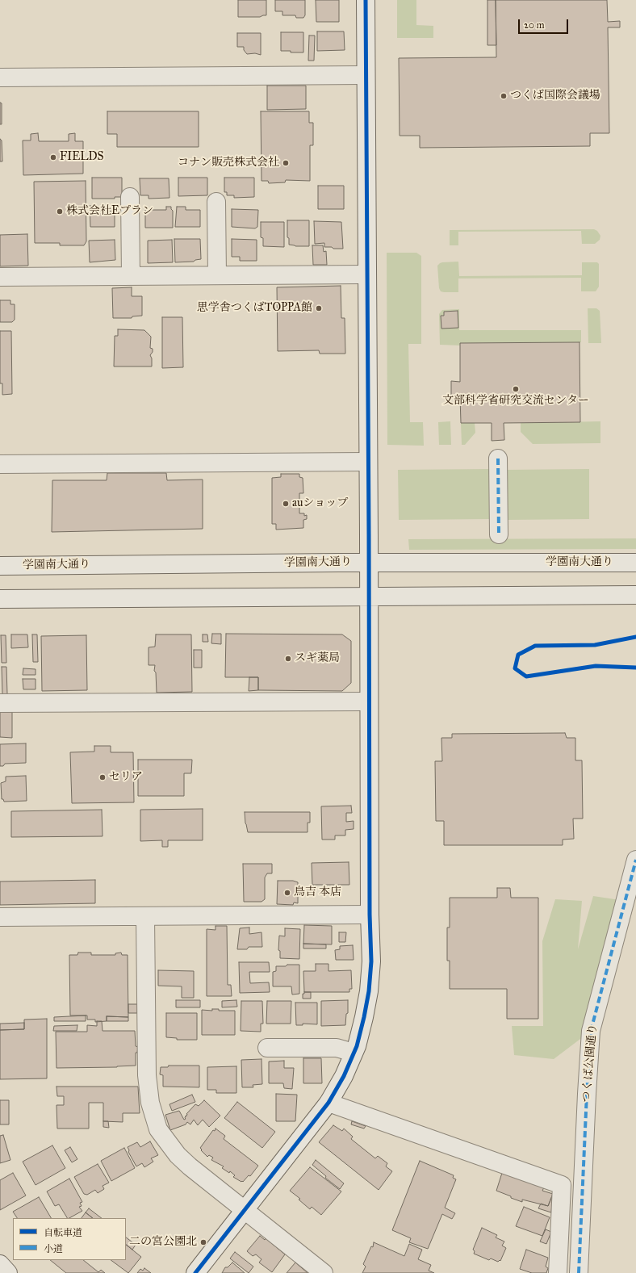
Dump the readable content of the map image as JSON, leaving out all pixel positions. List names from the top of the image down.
{
  "streets": {
    "street": ["学園南大通り", "つくば公園通り"]
  },
  "places": [
    "つくば国際会議場",
    "FIELDS",
    "コナン販売株式会社",
    "株式会社Eプラン",
    "思学舎つくばTOPPA館",
    "文部科学省研究交流センター",
    "auショップ",
    "スギ薬局",
    "セリア",
    "鳥吉 本店",
    "二の宮公園北"
  ],
  "legend": ["自転車道", "小道"],
  "scale_bar": "20 m"
}
